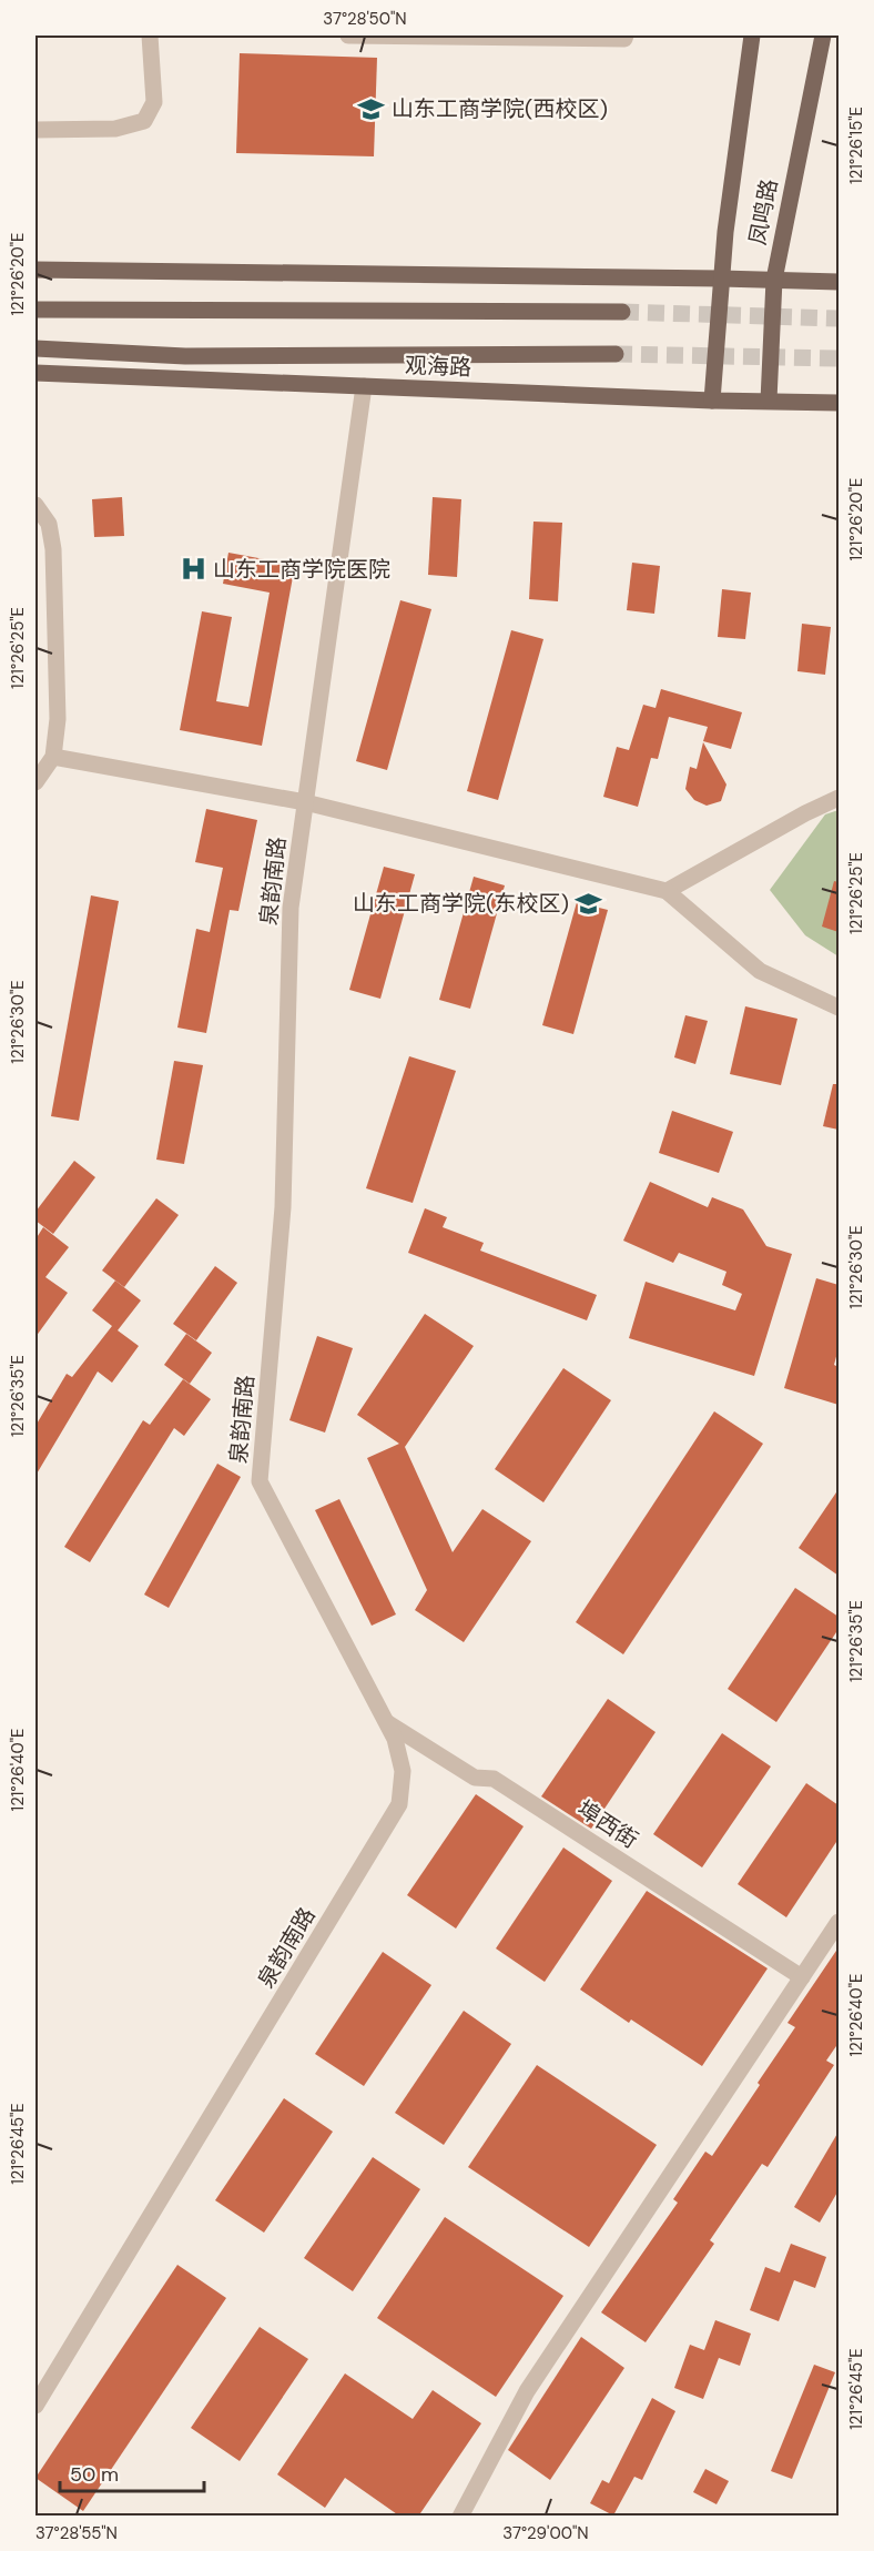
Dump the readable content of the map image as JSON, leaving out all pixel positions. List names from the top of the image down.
{
  "streets": {
    "main road": ["凤鸣路", "观海路"],
    "street": ["泉韵南路", "埠西街"]
  },
  "crossings": [
    ["凤鸣路", "观海路"],
    ["观海路", "泉韵南路"],
    ["泉韵南路", "埠西街"]
  ],
  "places": {
    "school or university": ["山东工商学院(西校区)", "山东工商学院(东校区)"],
    "hospital": ["山东工商学院医院"]
  },
  "scale_bar": "50 m",
  "coordinates": [
    "37°28'50\"N",
    "121°26'15\"E",
    "121°26'20\"E",
    "121°26'25\"E",
    "121°26'30\"E",
    "121°26'35\"E",
    "121°26'40\"E",
    "121°26'45\"E",
    "37°28'55\"N",
    "37°29'00\"N"
  ]
}
